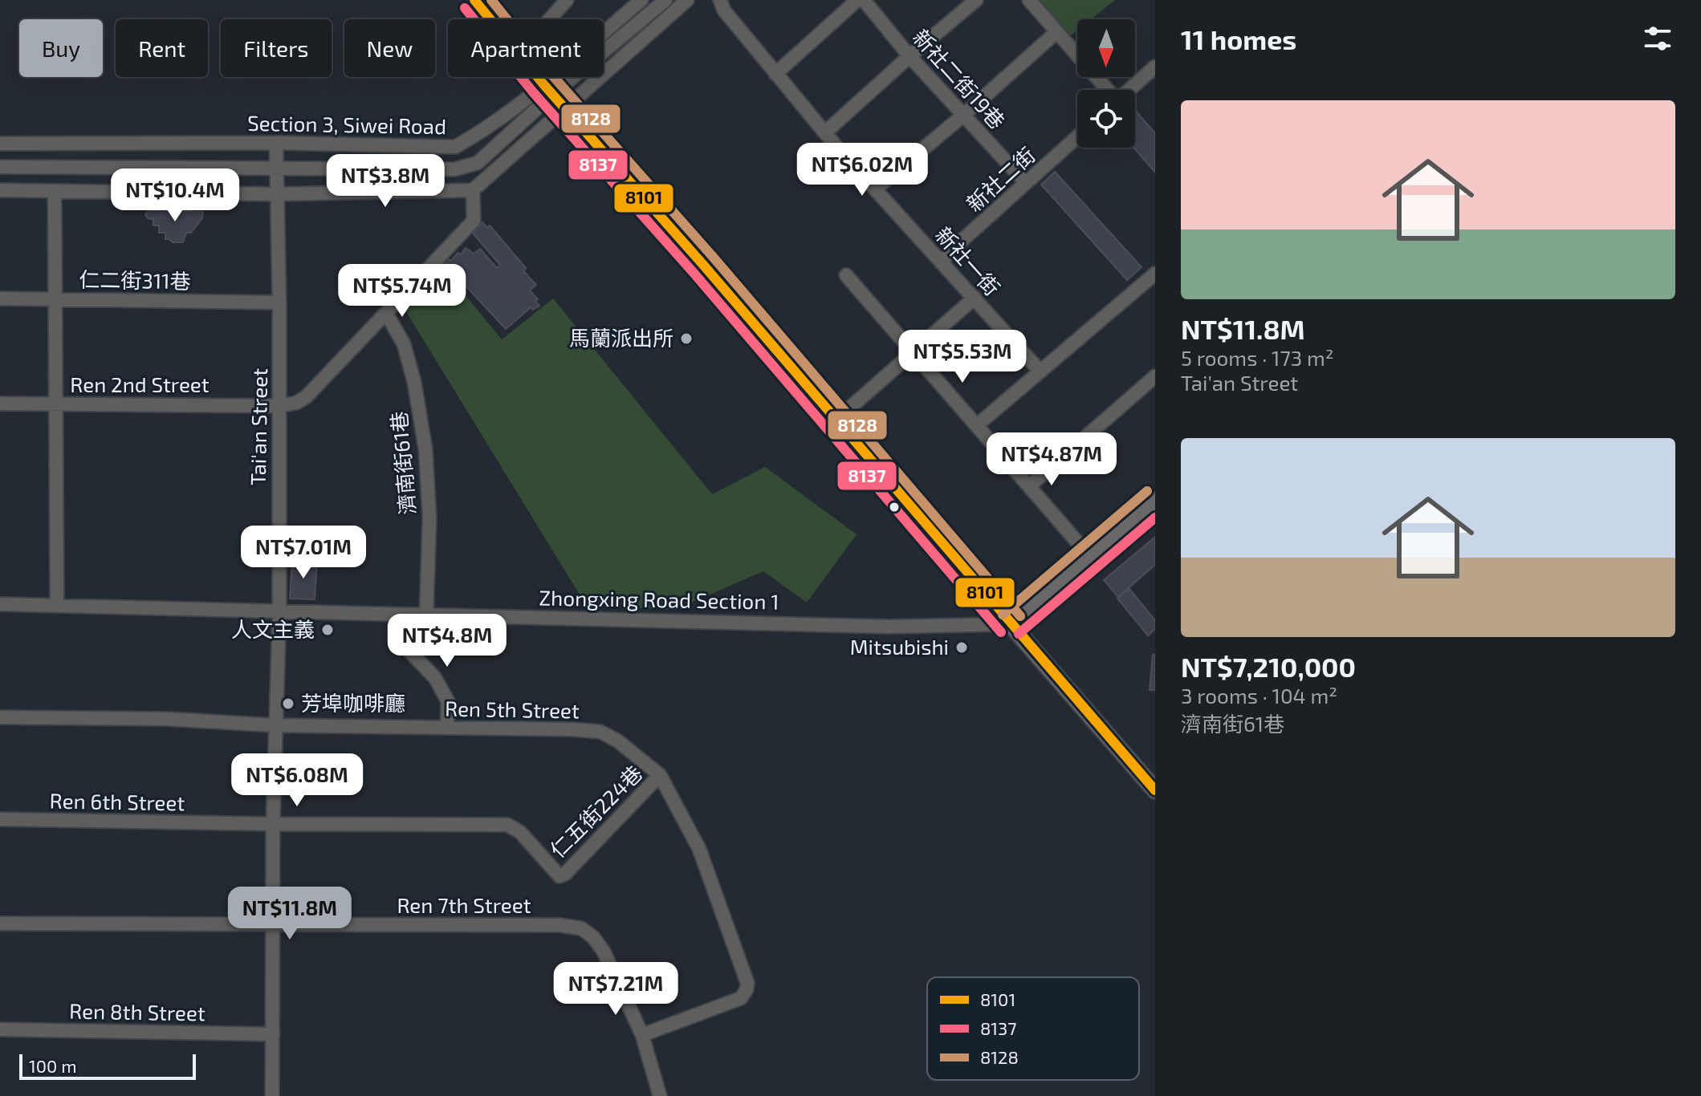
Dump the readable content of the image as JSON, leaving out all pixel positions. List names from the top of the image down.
{
  "streets": {
    "street": [
      "新社二街19巷",
      "Section 3, Siwei Road",
      "新社二街",
      "新社一街",
      "仁二街311巷",
      "Ren 2nd Street",
      "Tai'an Street",
      "濟南街61巷",
      "Zhongxing Road Section 1",
      "Ren 5th Street",
      "Ren 6th Street",
      "仁五街224巷",
      "Ren 7th Street",
      "Ren 8th Street"
    ]
  },
  "crossings": [
    ["新社二街19巷", "新社二街"],
    ["Section 3, Siwei Road", "Tai'an Street"],
    ["新社二街", "新社一街"],
    ["仁二街311巷", "Ren 2nd Street"],
    ["仁二街311巷", "Tai'an Street"],
    ["仁二街311巷", "Zhongxing Road Section 1"],
    ["Ren 2nd Street", "Tai'an Street"],
    ["Tai'an Street", "Zhongxing Road Section 1"],
    ["Tai'an Street", "Ren 5th Street"],
    ["Tai'an Street", "Ren 6th Street"],
    ["Tai'an Street", "Ren 7th Street"],
    ["Tai'an Street", "Ren 8th Street"],
    ["濟南街61巷", "Zhongxing Road Section 1"],
    ["Ren 5th Street", "仁五街224巷"],
    ["Ren 5th Street", "Ren 7th Street"],
    ["Ren 6th Street", "仁五街224巷"]
  ],
  "places": [
    "馬蘭派出所",
    "人文主義",
    "Mitsubishi",
    "芳埠咖啡廳"
  ],
  "lines": ["transit line 8101", "transit line 8128", "transit line 8137"],
  "legend": ["8101", "8137", "8128"],
  "scale_bar": "100 m",
  "north": "bottom",
  "page": {
    "heading": "11 homes",
    "chip": [
      "Buy",
      "Rent",
      "Filters",
      "New",
      "Apartment"
    ],
    "list": [
      {
        "name": "NT$11.8M",
        "note": "5 rooms · 173 m² · Tai'an Street"
      },
      {
        "name": "NT$7,210,000",
        "note": "3 rooms · 104 m² · 濟南街61巷"
      }
    ],
    "price": [
      "NT$6.02M",
      "NT$3.8M",
      "NT$10.4M",
      "NT$5.74M",
      "NT$5.53M",
      "NT$4.87M",
      "NT$7.01M",
      "NT$4.8M",
      "NT$6.08M",
      "NT$11.8M",
      "NT$7.21M"
    ],
    "scale": "100 m"
  }
}
